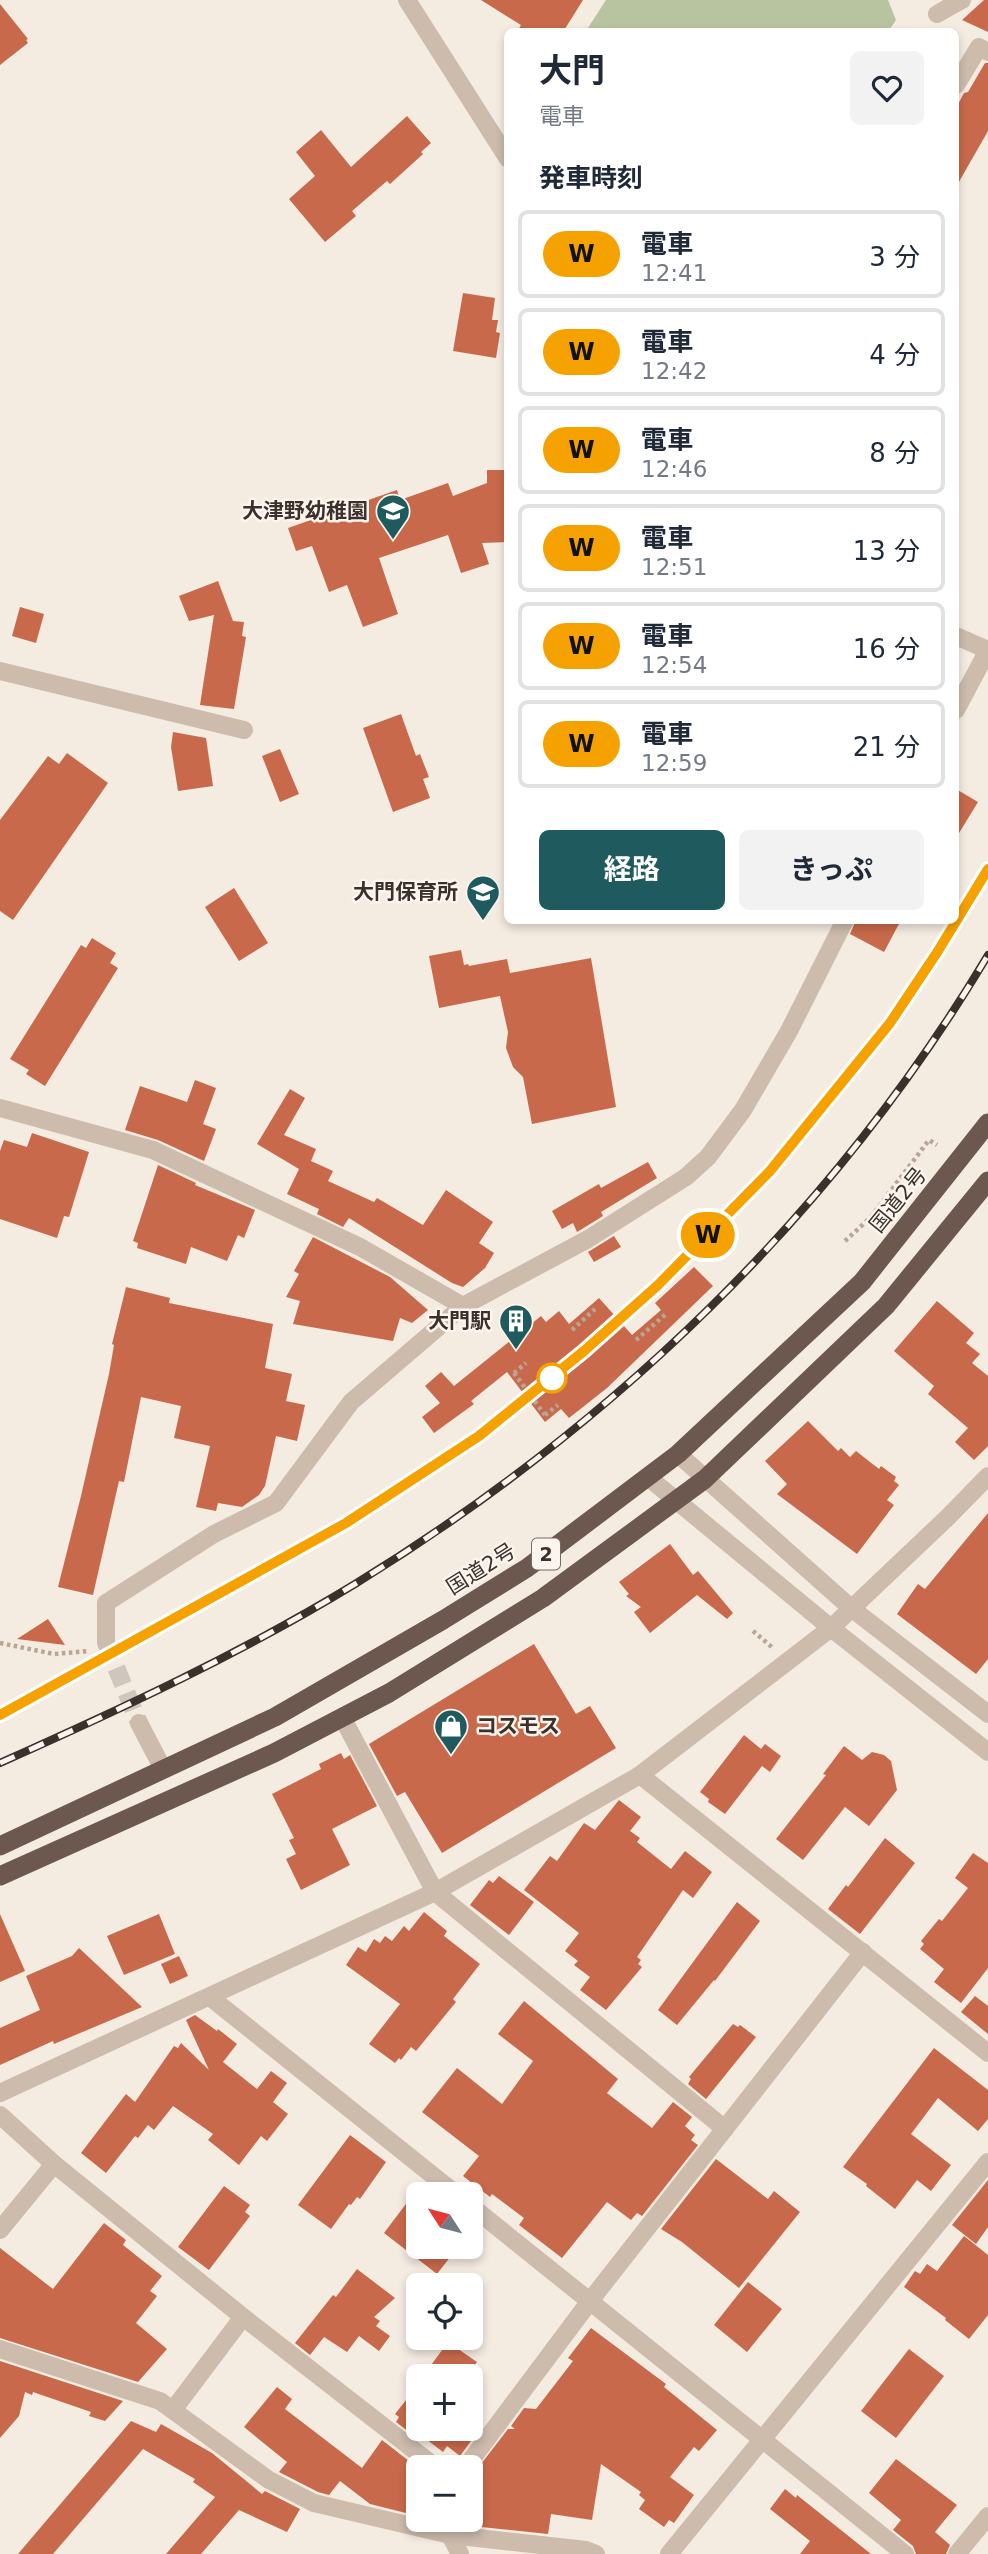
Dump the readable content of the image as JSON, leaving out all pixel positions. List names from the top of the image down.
{
  "streets": {
    "highway": ["国道2号", "2"]
  },
  "places": {
    "school or university": ["大津野幼稚園", "大門保育所"],
    "building": ["大門駅"],
    "shop": ["コスモス"]
  },
  "north": "top left",
  "page": {
    "on_map": "W",
    "heading": [
      ["大門", "電車"],
      "発車時刻"
    ],
    "list": [
      {
        "mark": "W",
        "name": "電車",
        "note": "12:41",
        "value": "3 分"
      },
      {
        "mark": "W",
        "name": "電車",
        "note": "12:42",
        "value": "4 分"
      },
      {
        "mark": "W",
        "name": "電車",
        "note": "12:46",
        "value": "8 分"
      },
      {
        "mark": "W",
        "name": "電車",
        "note": "12:51",
        "value": "13 分"
      },
      {
        "mark": "W",
        "name": "電車",
        "note": "12:54",
        "value": "16 分"
      },
      {
        "mark": "W",
        "name": "電車",
        "note": "12:59",
        "value": "21 分"
      }
    ],
    "buttons": ["経路", "きっぷ"],
    "map_buttons": ["+", "−"]
  }
}
